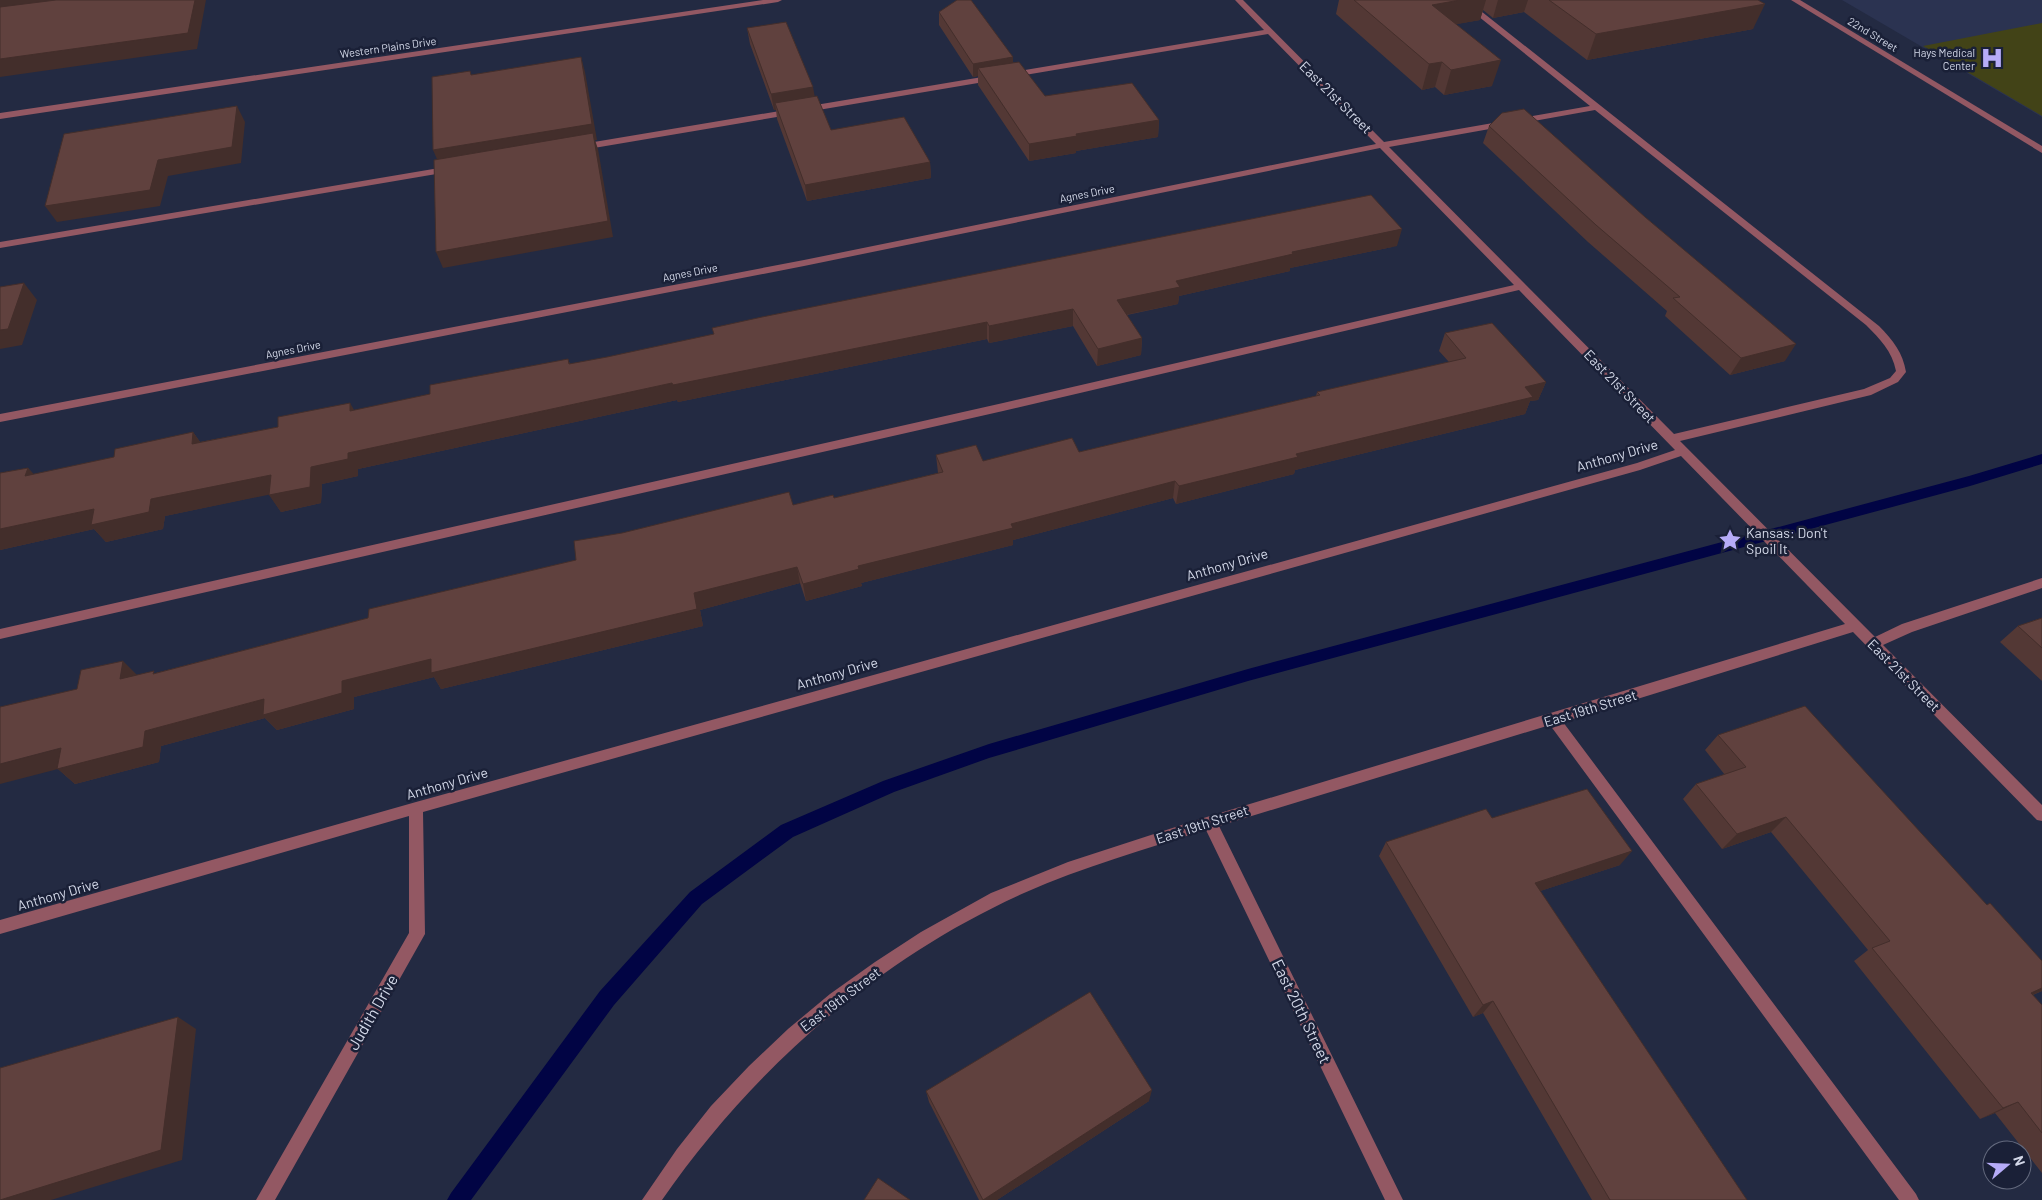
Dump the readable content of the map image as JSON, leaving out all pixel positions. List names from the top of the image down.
{
  "streets": {
    "street": [
      "22nd Street",
      "Western Plains Drive",
      "East 21st Street",
      "Agnes Drive",
      "Anthony Drive",
      "East 19th Street",
      "East 20th Street",
      "Judith Drive"
    ]
  },
  "crossings": [
    ["East 21st Street", "Agnes Drive"],
    ["East 21st Street", "Anthony Drive"],
    ["East 21st Street", "East 19th Street"],
    ["Anthony Drive", "Judith Drive"],
    ["East 19th Street", "East 20th Street"]
  ],
  "places": {
    "hospital": ["Hays Medical Center"],
    "place": ["Kansas: Don't Spoil It"]
  },
  "north": "right"
}
